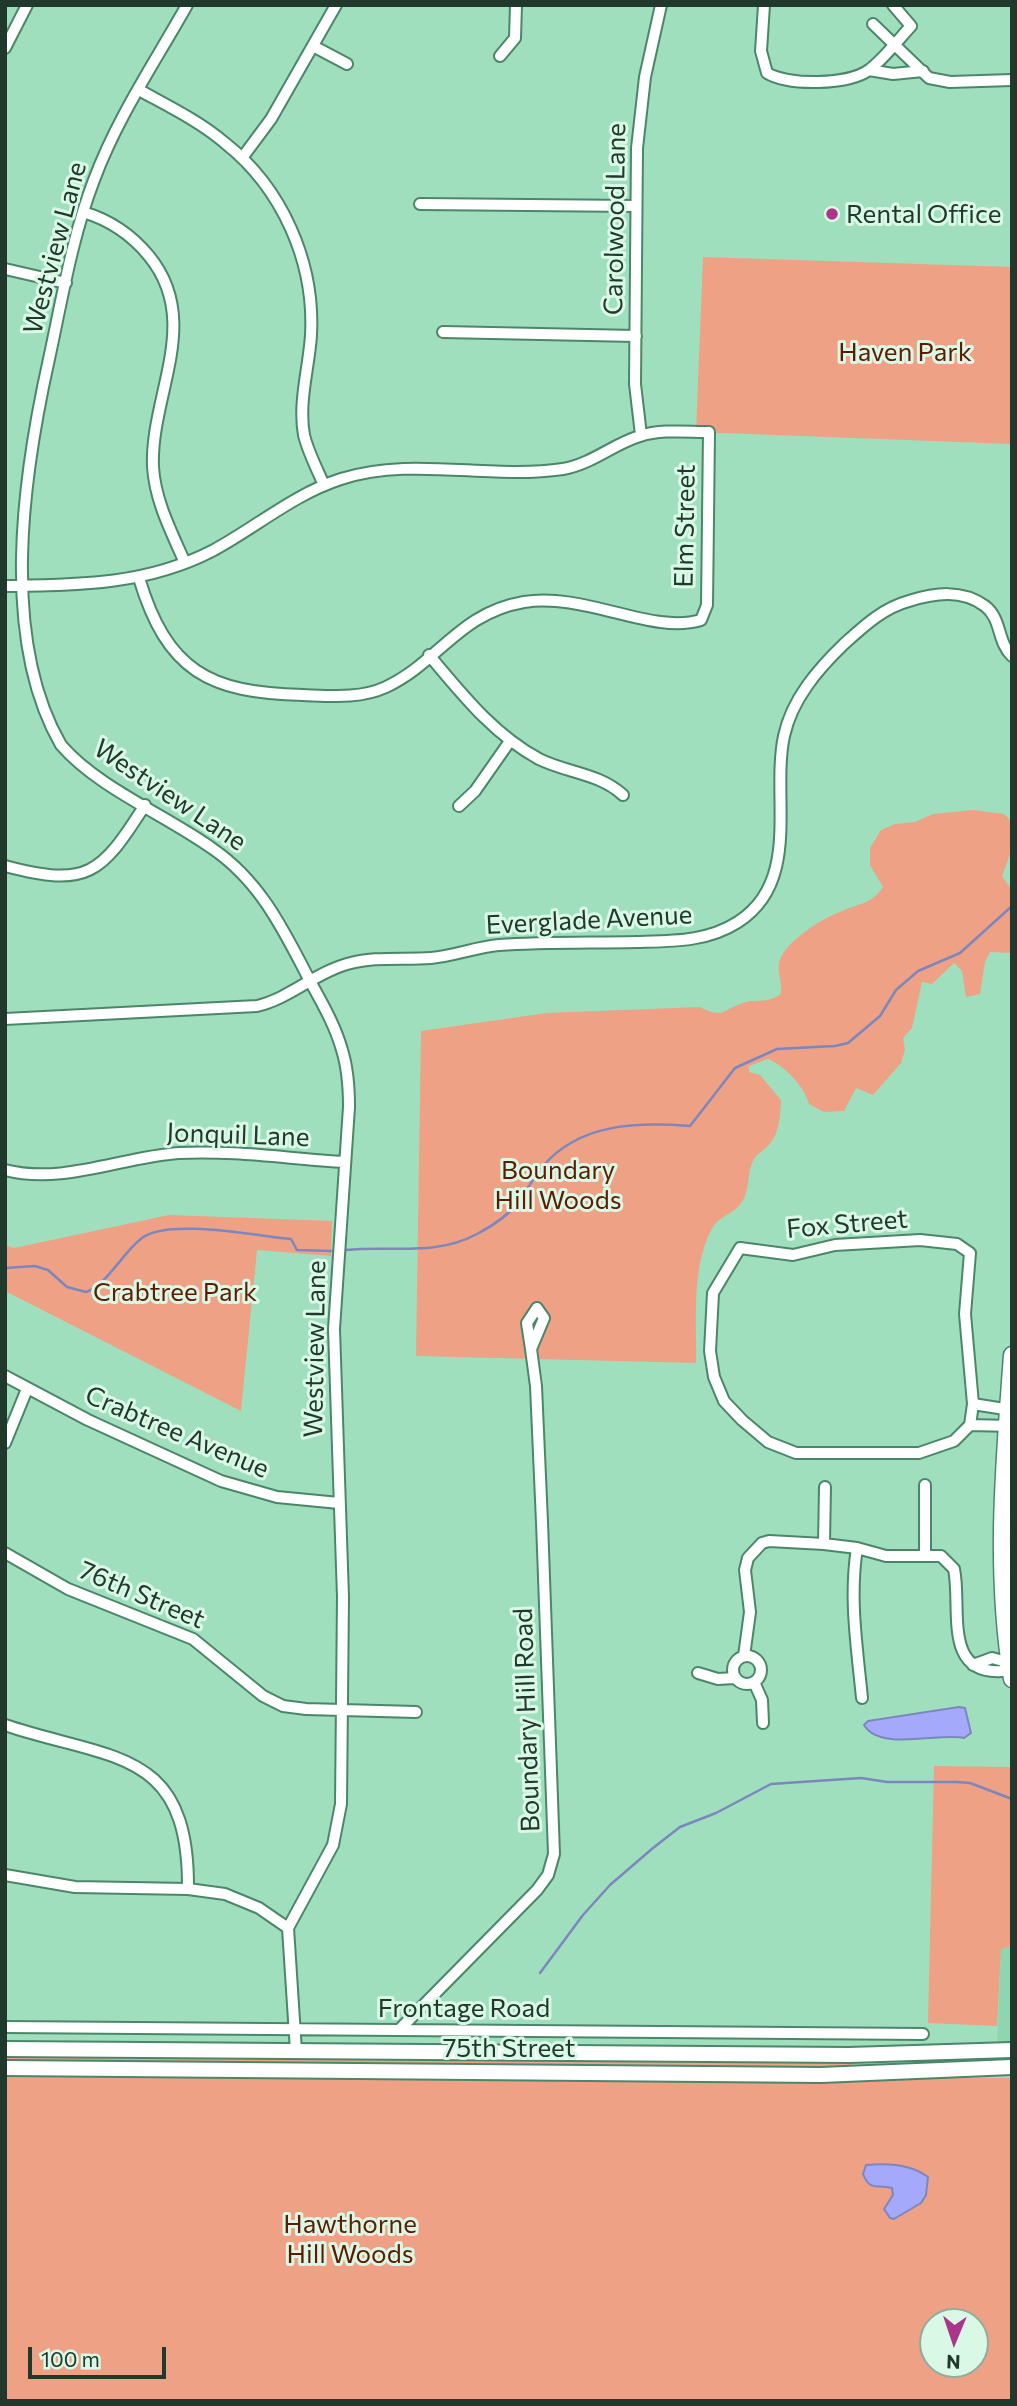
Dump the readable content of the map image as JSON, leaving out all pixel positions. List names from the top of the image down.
{
  "streets": {
    "main road": ["75th Street"],
    "street": [
      "Carolwood Lane",
      "Westview Lane",
      "Elm Street",
      "Everglade Avenue",
      "Jonquil Lane",
      "Fox Street",
      "Crabtree Avenue",
      "76th Street",
      "Boundary Hill Road",
      "Frontage Road"
    ]
  },
  "crossings": [
    ["Carolwood Lane", "Elm Street"],
    ["Westview Lane", "Everglade Avenue"],
    ["Westview Lane", "Jonquil Lane"],
    ["Westview Lane", "Crabtree Avenue"],
    ["Westview Lane", "76th Street"],
    ["Boundary Hill Road", "Frontage Road"]
  ],
  "parks": [
    "Haven Park",
    "Boundary Hill Woods",
    "Crabtree Park",
    "Hawthorne Hill Woods"
  ],
  "places": ["Rental Office"],
  "scale_bar": "100 m",
  "north": "bottom"
}
